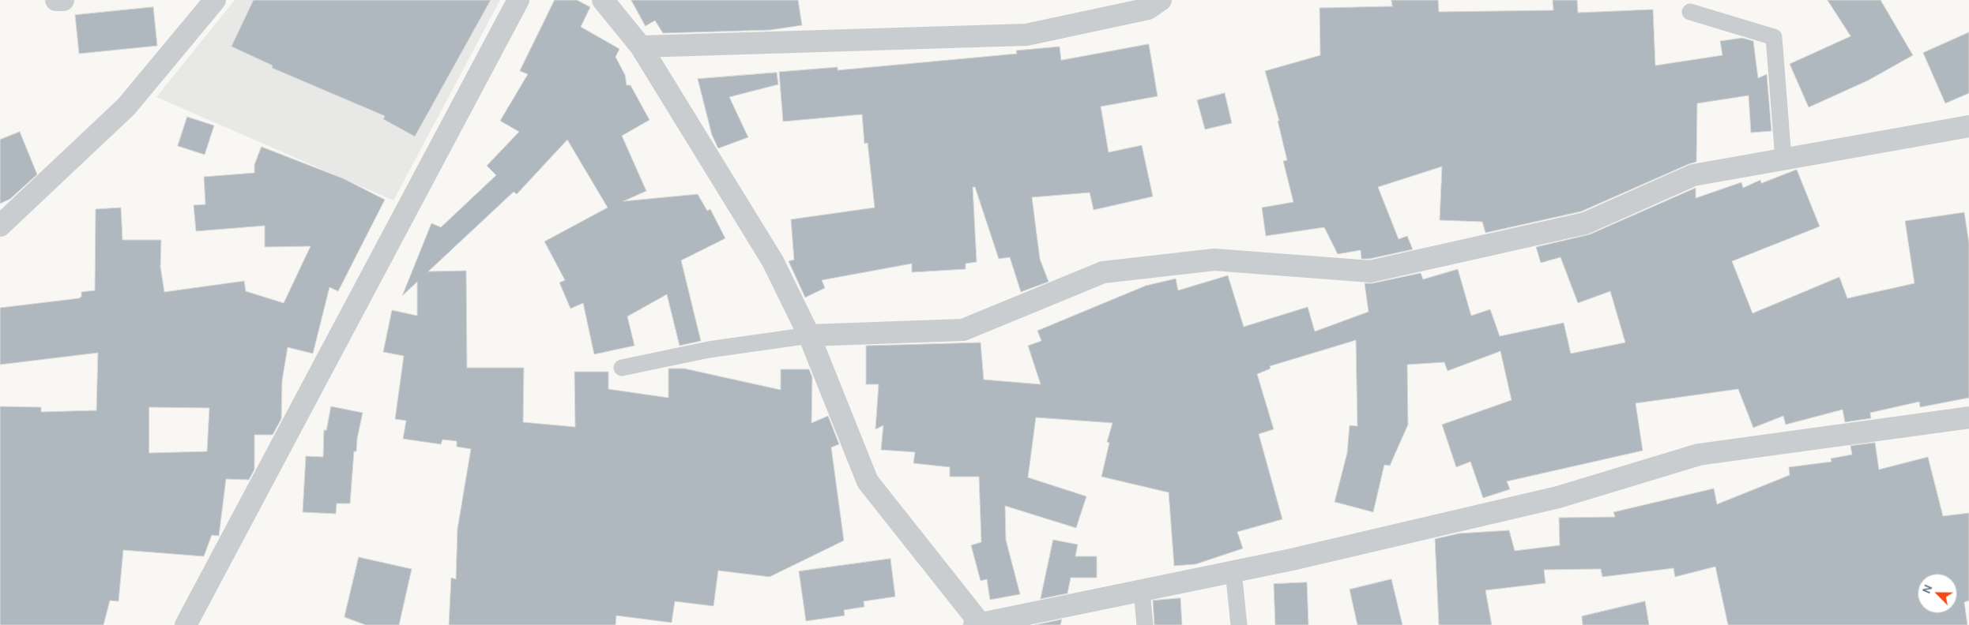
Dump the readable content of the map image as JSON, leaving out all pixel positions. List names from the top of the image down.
{
  "north": "top left"
}
